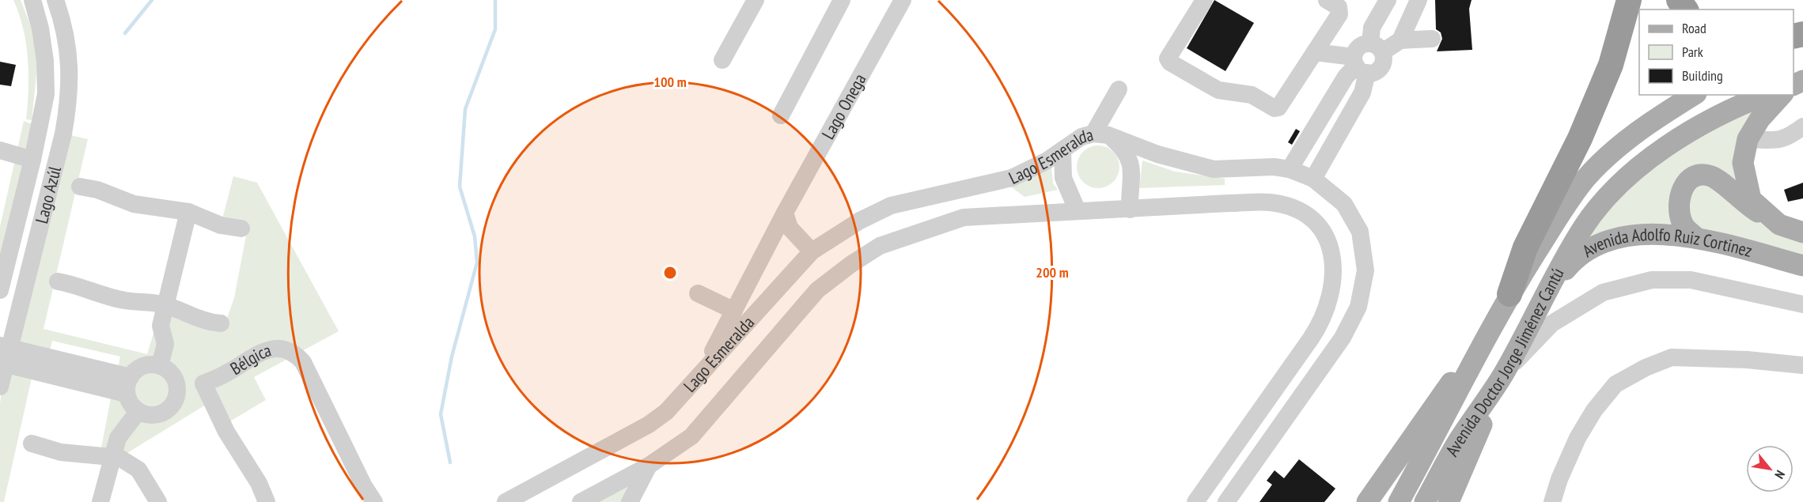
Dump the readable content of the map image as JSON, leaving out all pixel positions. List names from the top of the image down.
{
  "streets": {
    "main road": ["Avenida Adolfo Ruiz Cortinez", "Avenida Doctor Jorge Jiménez Cantú"],
    "street": [
      "Lago Onega",
      "Lago Esmeralda",
      "Lago Azúl",
      "Bélgica"
    ]
  },
  "crossings": [
    ["Lago Onega", "Lago Esmeralda"],
    ["Avenida Adolfo Ruiz Cortinez", "Avenida Doctor Jorge Jiménez Cantú"]
  ],
  "legend": ["Road", "Park", "Building"],
  "north": "bottom right",
  "rings": ["100 m", "200 m"]
}
